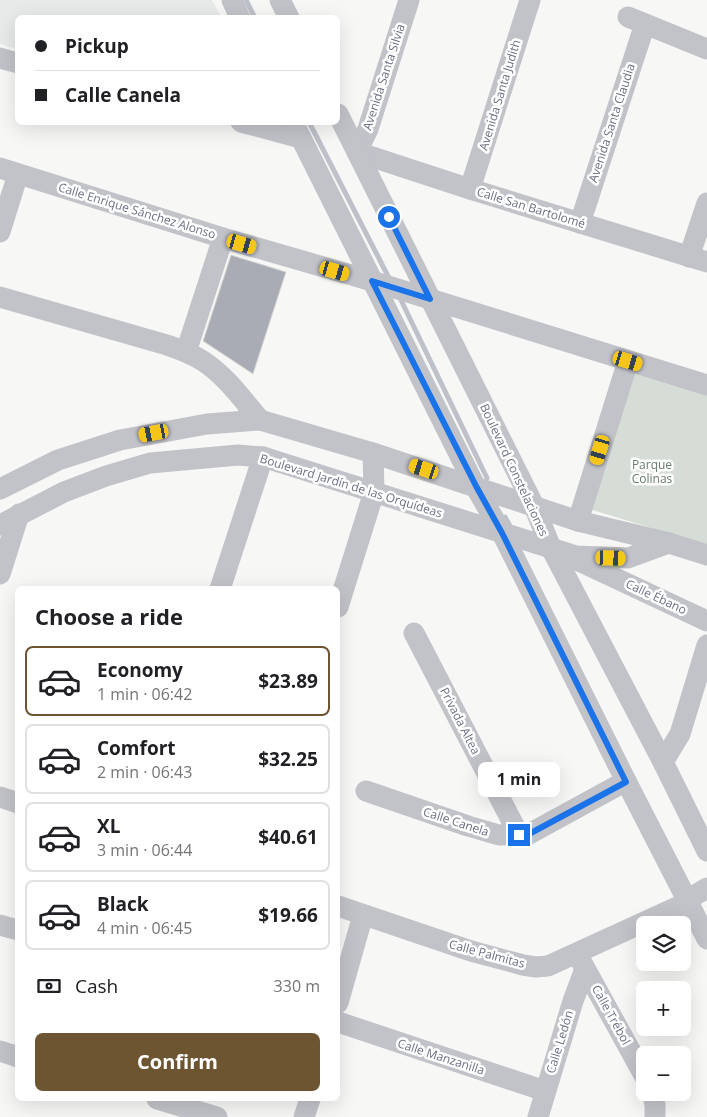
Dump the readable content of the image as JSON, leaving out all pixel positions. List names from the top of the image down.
{
  "streets": {
    "street": [
      "Avenida Santa Silvia",
      "Avenida Santa Judith",
      "Avenida Santa Claudia",
      "Calle San Bartolomé",
      "Calle Enrique Sánchez Alonso",
      "Boulevard Constelaciones",
      "Boulevard Jardín de las Orquídeas",
      "Calle Ébano",
      "Privada Altea",
      "Calle Canela",
      "Calle Palmitas",
      "Calle Trébol",
      "Calle Ledón",
      "Calle Manzanilla"
    ]
  },
  "crossings": [
    ["Avenida Santa Silvia", "Calle San Bartolomé"],
    ["Avenida Santa Silvia", "Boulevard Constelaciones"],
    ["Avenida Santa Judith", "Calle San Bartolomé"],
    ["Avenida Santa Claudia", "Calle San Bartolomé"],
    ["Calle San Bartolomé", "Boulevard Constelaciones"],
    ["Calle Enrique Sánchez Alonso", "Boulevard Constelaciones"],
    ["Boulevard Constelaciones", "Boulevard Jardín de las Orquídeas"],
    ["Boulevard Constelaciones", "Calle Ébano"],
    ["Boulevard Jardín de las Orquídeas", "Calle Ébano"],
    ["Privada Altea", "Calle Canela"],
    ["Calle Palmitas", "Calle Trébol"],
    ["Calle Palmitas", "Calle Ledón"],
    ["Calle Trébol", "Calle Ledón"],
    ["Calle Ledón", "Calle Manzanilla"]
  ],
  "parks": ["Parque Colinas"],
  "page": {
    "banner": ["Pickup", "Calle Canela"],
    "heading": "Choose a ride",
    "list": [
      {
        "name": "Economy",
        "note": "1 min · 06:42",
        "value": "$23.89"
      },
      {
        "name": "Comfort",
        "note": "2 min · 06:43",
        "value": "$32.25"
      },
      {
        "name": "XL",
        "note": "3 min · 06:44",
        "value": "$40.61"
      },
      {
        "name": "Black",
        "note": "4 min · 06:45",
        "value": "$19.66"
      }
    ],
    "bubble": "1 min",
    "map_buttons": ["+", "−"],
    "pay": ["Cash", "330 m"],
    "buttons": "Confirm"
  }
}
